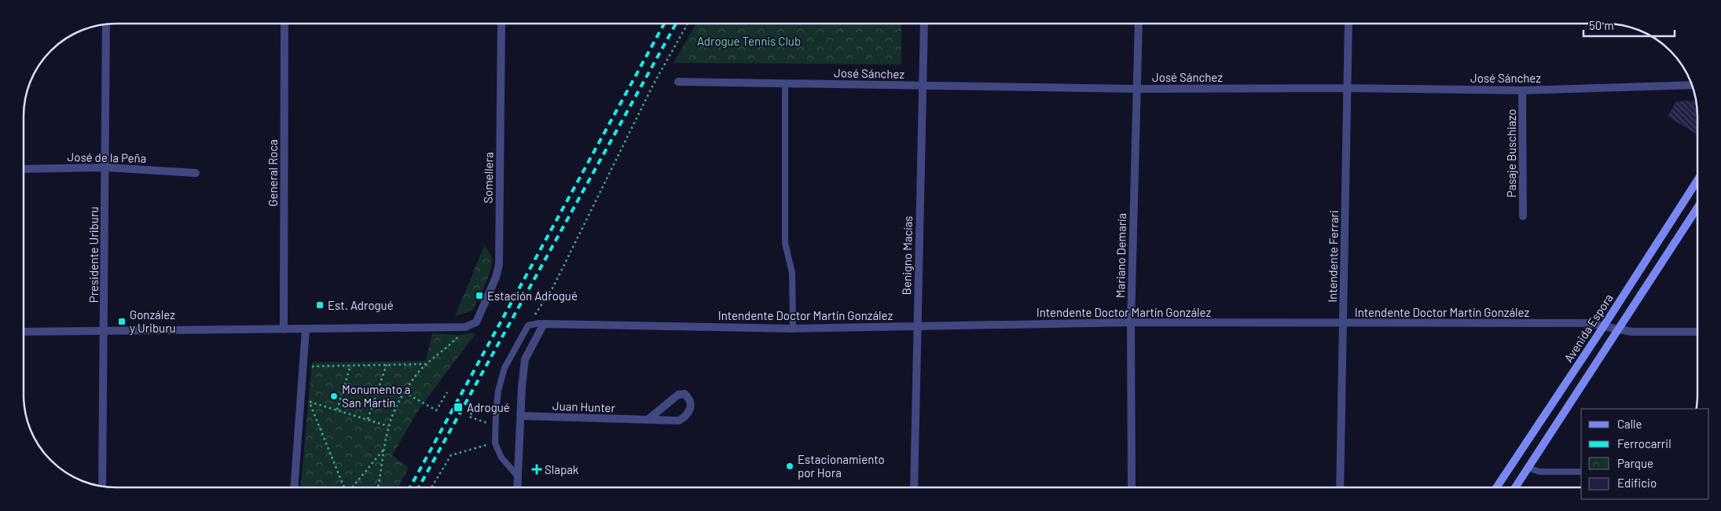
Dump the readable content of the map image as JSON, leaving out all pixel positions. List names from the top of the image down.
{
  "streets": {
    "main road": ["Avenida Espora"],
    "street": [
      "José Sánchez",
      "Pasaje Buschiazo",
      "José de la Peña",
      "General Roca",
      "Somellera",
      "Presidente Uriburu",
      "Benigno Macías",
      "Mariano Demaría",
      "Intendente Ferrari",
      "Intendente Doctor Martín González",
      "Juan Hunter"
    ]
  },
  "crossings": [
    ["José Sánchez", "Pasaje Buschiazo"],
    ["José Sánchez", "Benigno Macías"],
    ["José Sánchez", "Mariano Demaría"],
    ["José Sánchez", "Intendente Ferrari"],
    ["José de la Peña", "Presidente Uriburu"],
    ["Benigno Macías", "Intendente Doctor Martín González"],
    ["Mariano Demaría", "Intendente Doctor Martín González"],
    ["Intendente Ferrari", "Intendente Doctor Martín González"],
    ["Intendente Doctor Martín González", "Avenida Espora"]
  ],
  "parks": ["Adrogue Tennis Club"],
  "places": {
    "transit": [
      "Estación Adrogué",
      "Est. Adrogué",
      "González y Uriburu",
      "Adrogué"
    ],
    "other": ["Monumento a San Martín", "Estacionamiento por Hora"],
    "health": ["Slapak"]
  },
  "legend": [
    "Calle",
    "Ferrocarril",
    "Parque",
    "Edificio"
  ],
  "scale_bar": "50 m"
}
